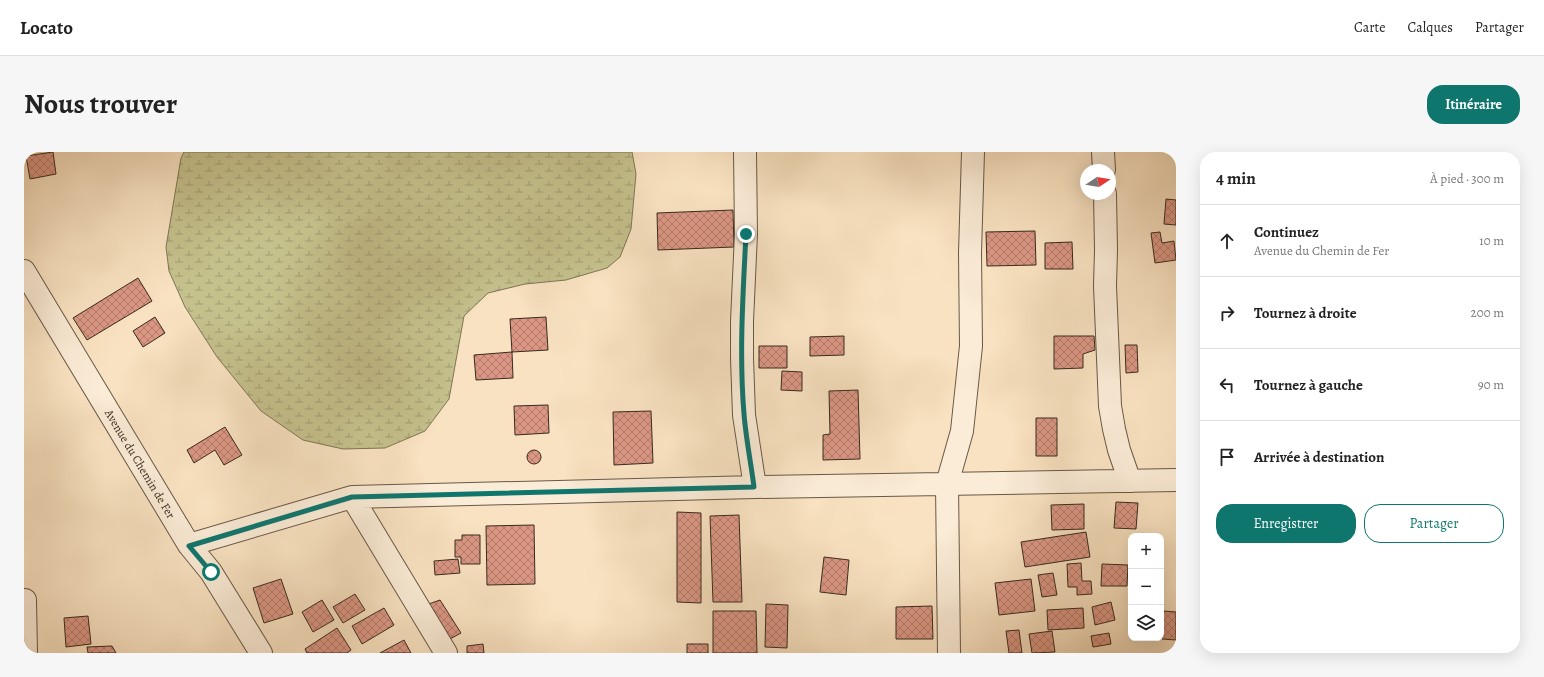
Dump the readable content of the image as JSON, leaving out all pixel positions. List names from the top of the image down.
{
  "streets": {
    "street": ["Avenue du Chemin de Fer"]
  },
  "north": "right",
  "page": {
    "header": "Locato",
    "nav": ["Carte", "Calques", "Partager"],
    "title": "Nous trouver",
    "buttons": [
      "Itinéraire",
      ["Enregistrer", "Partager"]
    ],
    "heading": ["4 min", "À pied · 300 m"],
    "list": [
      ["Continuez", "Avenue du Chemin de Fer", "10 m"],
      ["Tournez à droite", "200 m"],
      ["Tournez à gauche", "90 m"],
      "Arrivée à destination"
    ],
    "map_buttons": ["+", "−"]
  }
}
